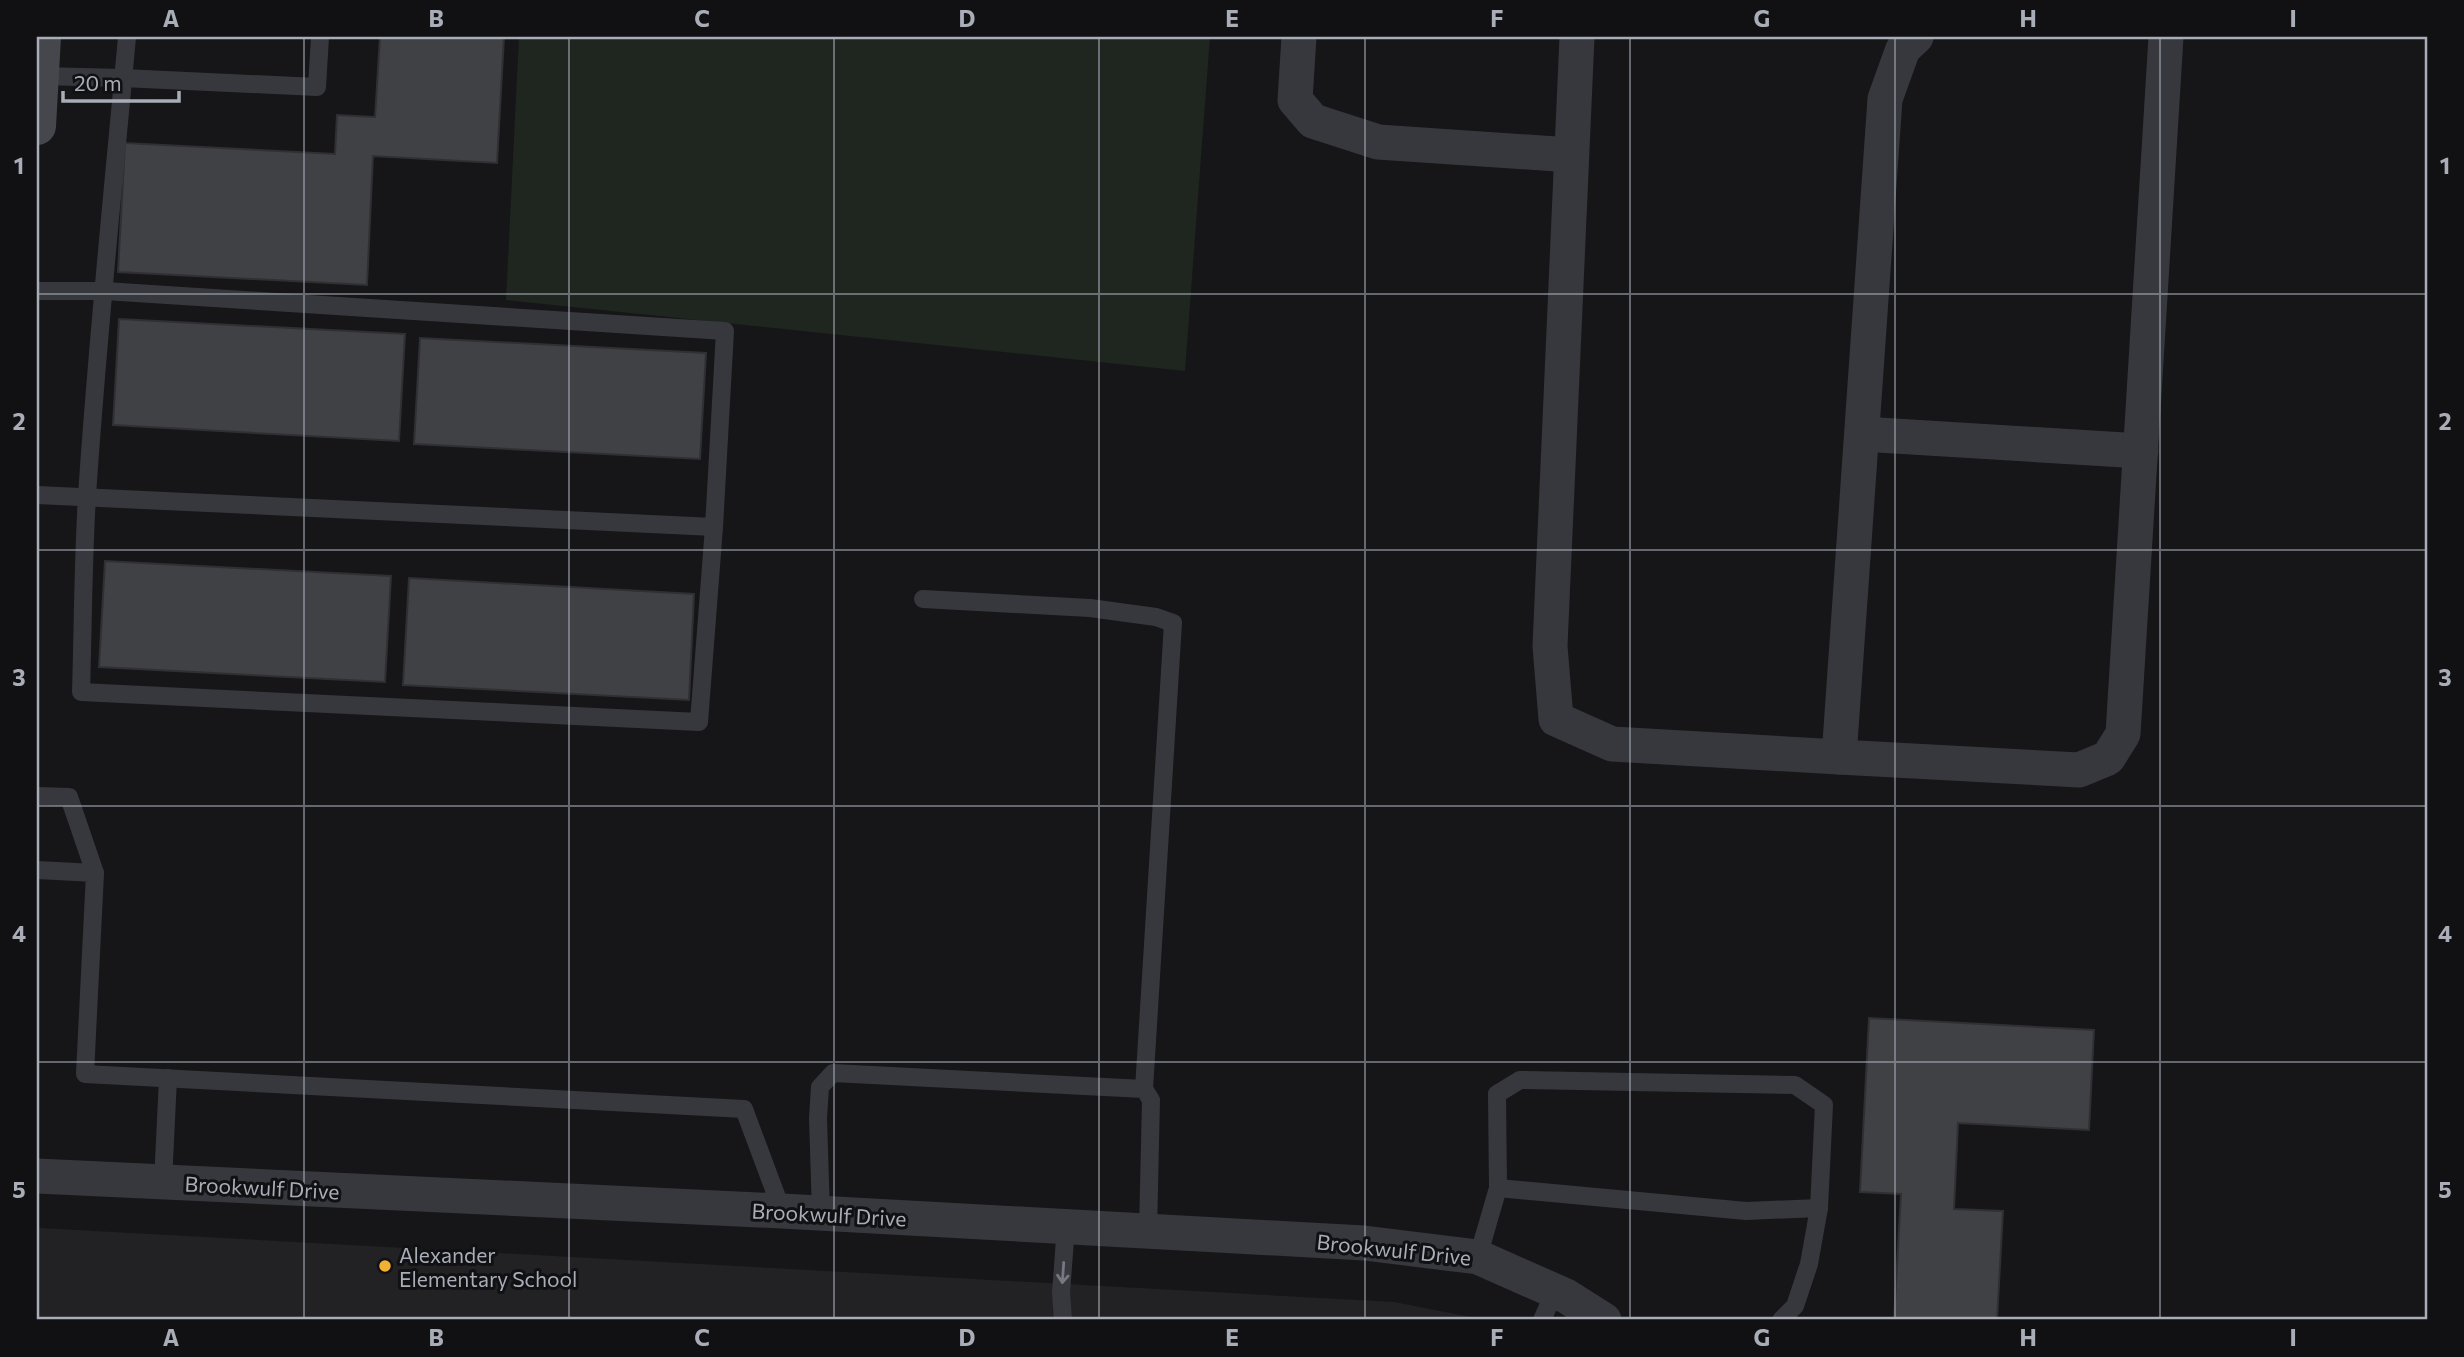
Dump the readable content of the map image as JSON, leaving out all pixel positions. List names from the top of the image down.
{
  "streets": {
    "street": ["Brookwulf Drive"]
  },
  "places": ["Alexander Elementary School"],
  "scale_bar": "20 m",
  "grid": {
    "columns": [
      "A",
      "B",
      "C",
      "D",
      "E",
      "F",
      "G",
      "H",
      "I"
    ],
    "rows": [
      "1",
      "2",
      "3",
      "4",
      "5"
    ]
  }
}
